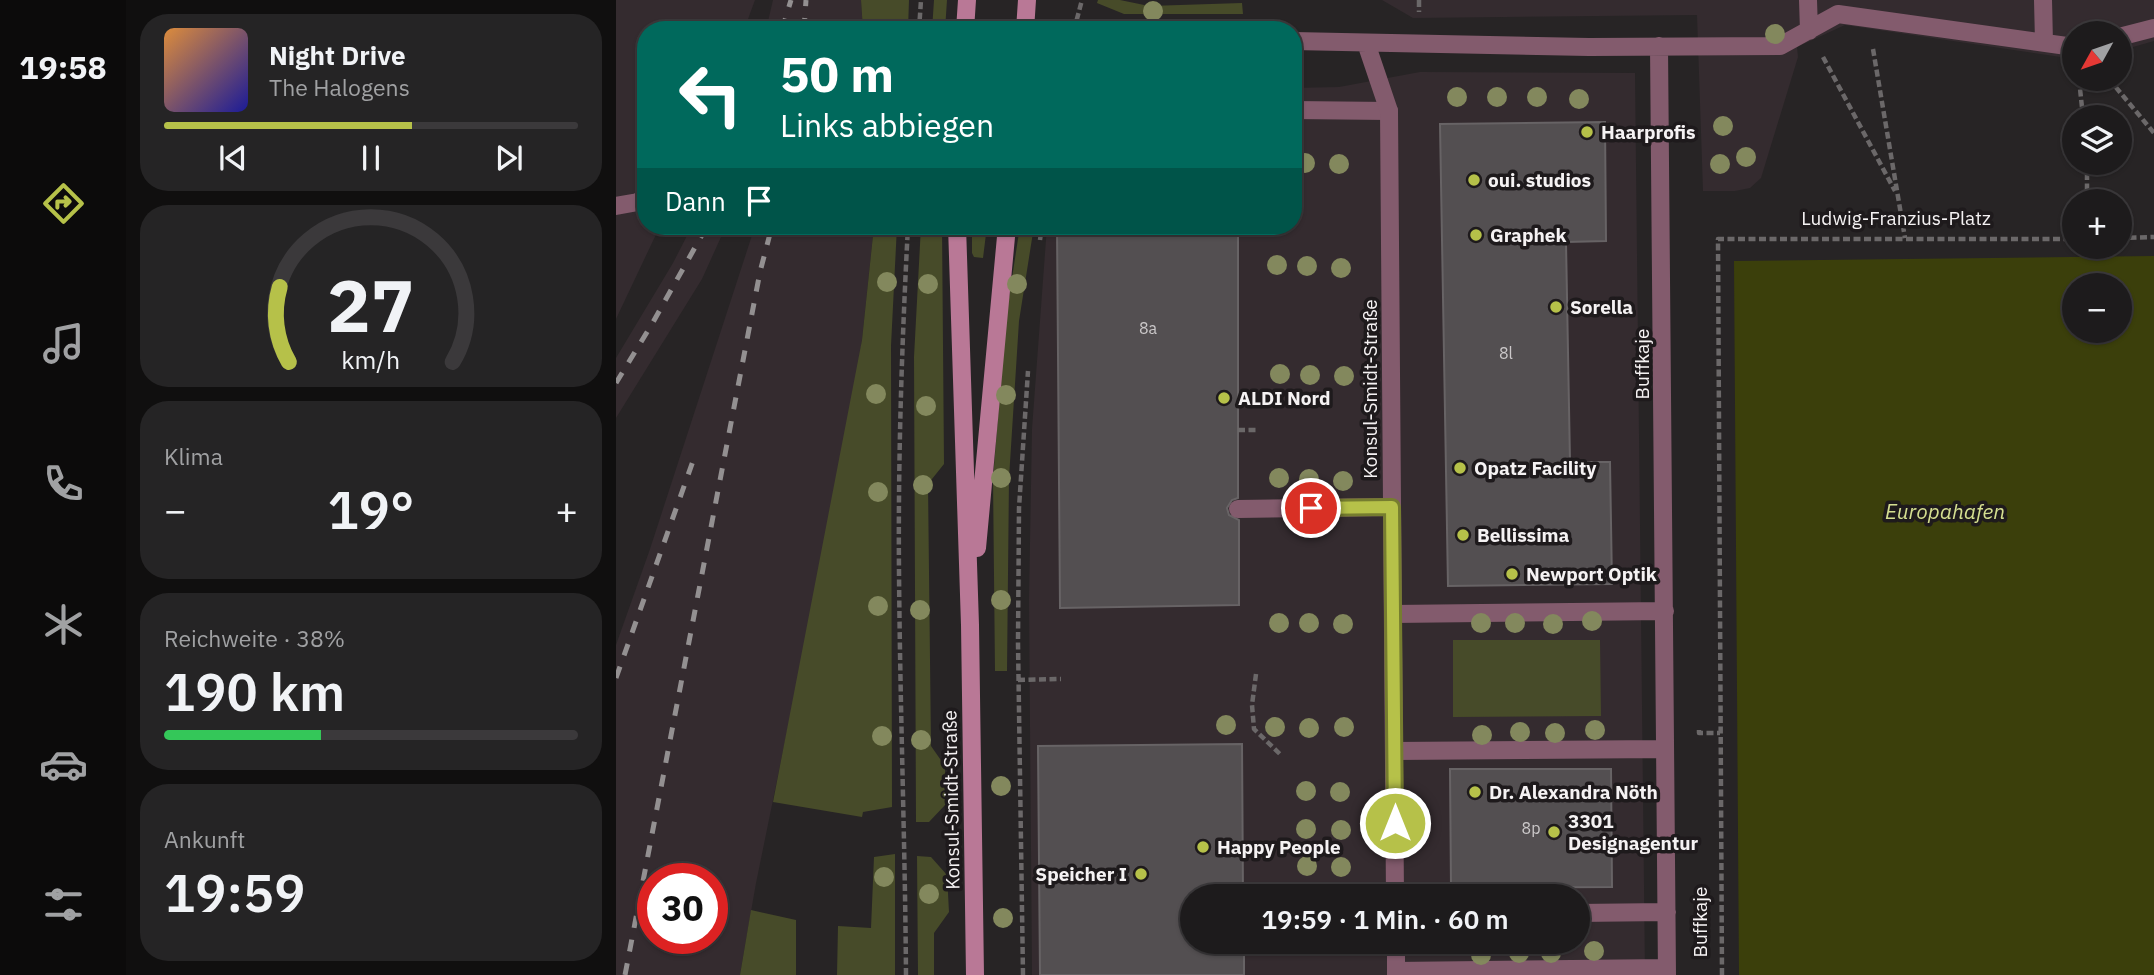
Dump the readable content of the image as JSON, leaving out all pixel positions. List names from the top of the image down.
{
  "streets": {
    "street": ["Buffkaje", "Konsul-Smidt-Straße"],
    "path": ["Ludwig-Franzius-Platz"]
  },
  "crossings": [
    ["Ludwig-Franzius-Platz", "Buffkaje"]
  ],
  "water": ["Europahafen"],
  "places": [
    "Haarprofis",
    "oui. studios",
    "Graphek",
    "Sorella",
    "ALDI Nord",
    "Opatz Facility",
    "Bellissima",
    "Newport Optik",
    "Dr. Alexandra Nöth",
    "3301 Designagentur",
    "Happy People",
    "Speicher I"
  ],
  "house_numbers": ["8a", "8l", "8p"],
  "north": "bottom left",
  "page": {
    "tabs": "19:58",
    "map_buttons": ["+", "−"],
    "turn": ["50 m", "Links abbiegen"],
    "song": ["Night Drive", "The Halogens"],
    "then": "Dann",
    "tile": [
      "Klima",
      ["Reichweite · 38%", "190 km"],
      ["Ankunft", "19:59"]
    ],
    "heat": ["−", "19°", "+"],
    "limit": "30",
    "trip": "19:59 · 1 Min. · 60 m",
    "gauge": ["27", "km/h"]
  }
}
